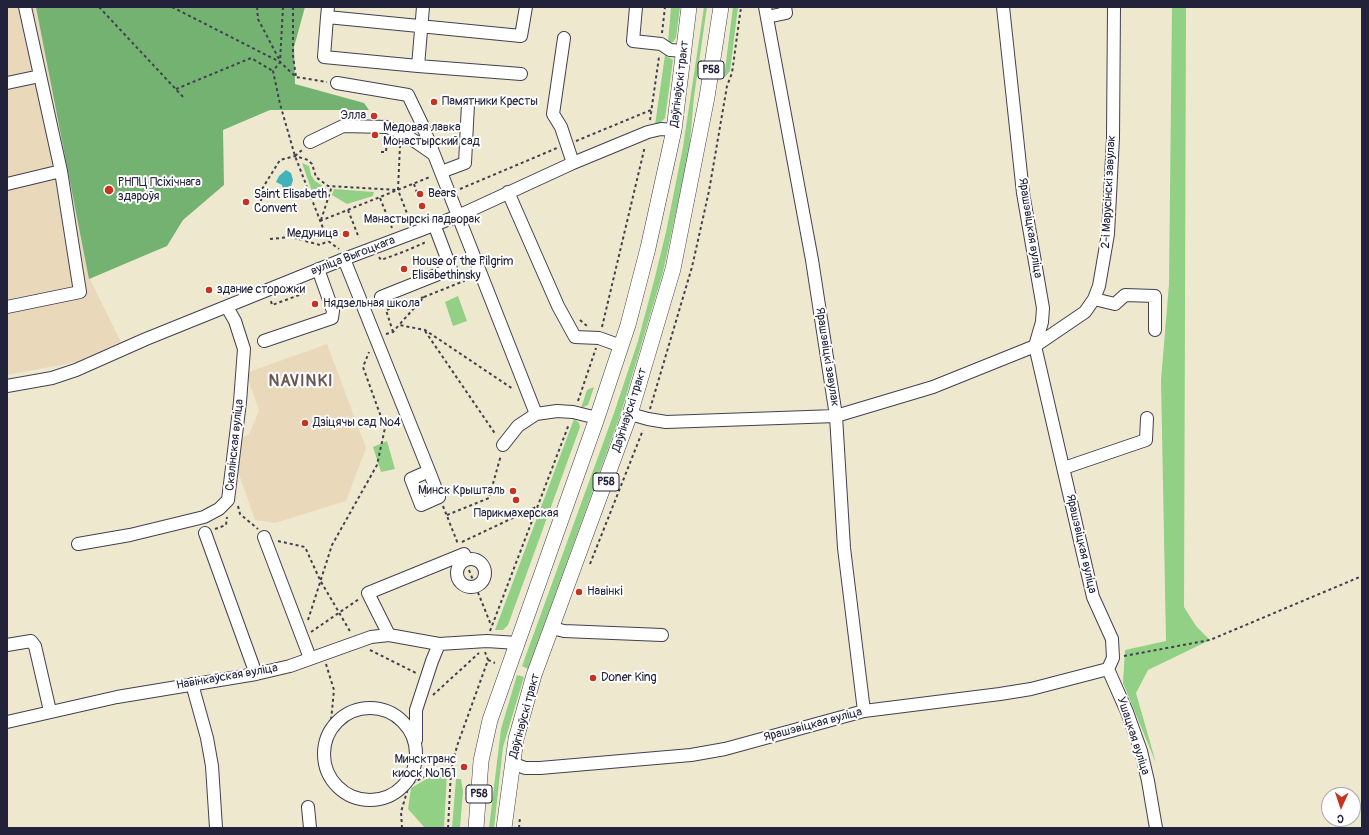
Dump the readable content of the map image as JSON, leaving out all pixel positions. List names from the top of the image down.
{
  "streets": {
    "main road": ["Р58", "Даўгінаўскі тракт"],
    "street": [
      "2-і Марусінскі завулак",
      "Ярашэвіцкая вуліца",
      "вуліца Выгоцкага",
      "Ярашэвіцкі завулак",
      "Скалінская вуліца",
      "Навінкаўская вуліца",
      "Ушацкая вуліца"
    ]
  },
  "crossings": [
    ["Даўгінаўскі тракт", "2-і Марусінскі завулак"],
    ["Даўгінаўскі тракт", "Ярашэвіцкая вуліца"],
    ["Даўгінаўскі тракт", "вуліца Выгоцкага"],
    ["Даўгінаўскі тракт", "Навінкаўская вуліца"],
    ["2-і Марусінскі завулак", "Ярашэвіцкая вуліца"],
    ["2-і Марусінскі завулак", "Ярашэвіцкі завулак"],
    ["Ярашэвіцкая вуліца", "Ярашэвіцкі завулак"],
    ["Ярашэвіцкая вуліца", "Ушацкая вуліца"],
    ["вуліца Выгоцкага", "Скалінская вуліца"]
  ],
  "districts": ["NAVINKI"],
  "places": [
    "Памятники Кресты",
    "Элла",
    "Медовая лавка Монастырский сад",
    "РНПЦ Псіхічнага здароўя",
    "Bears",
    "Saint Elisabeth Convent",
    "Манастырскі падворак",
    "Медуница",
    "House of the Pilgrim Elisabethinsky",
    "здание сторожки",
    "Нядзельная школа",
    "Дзіцячы сад №4",
    "Минск Крышталь",
    "Парикмахерская",
    "Навінкі",
    "Doner King",
    "Минсктранс киоск №161"
  ],
  "north": "bottom"
}
